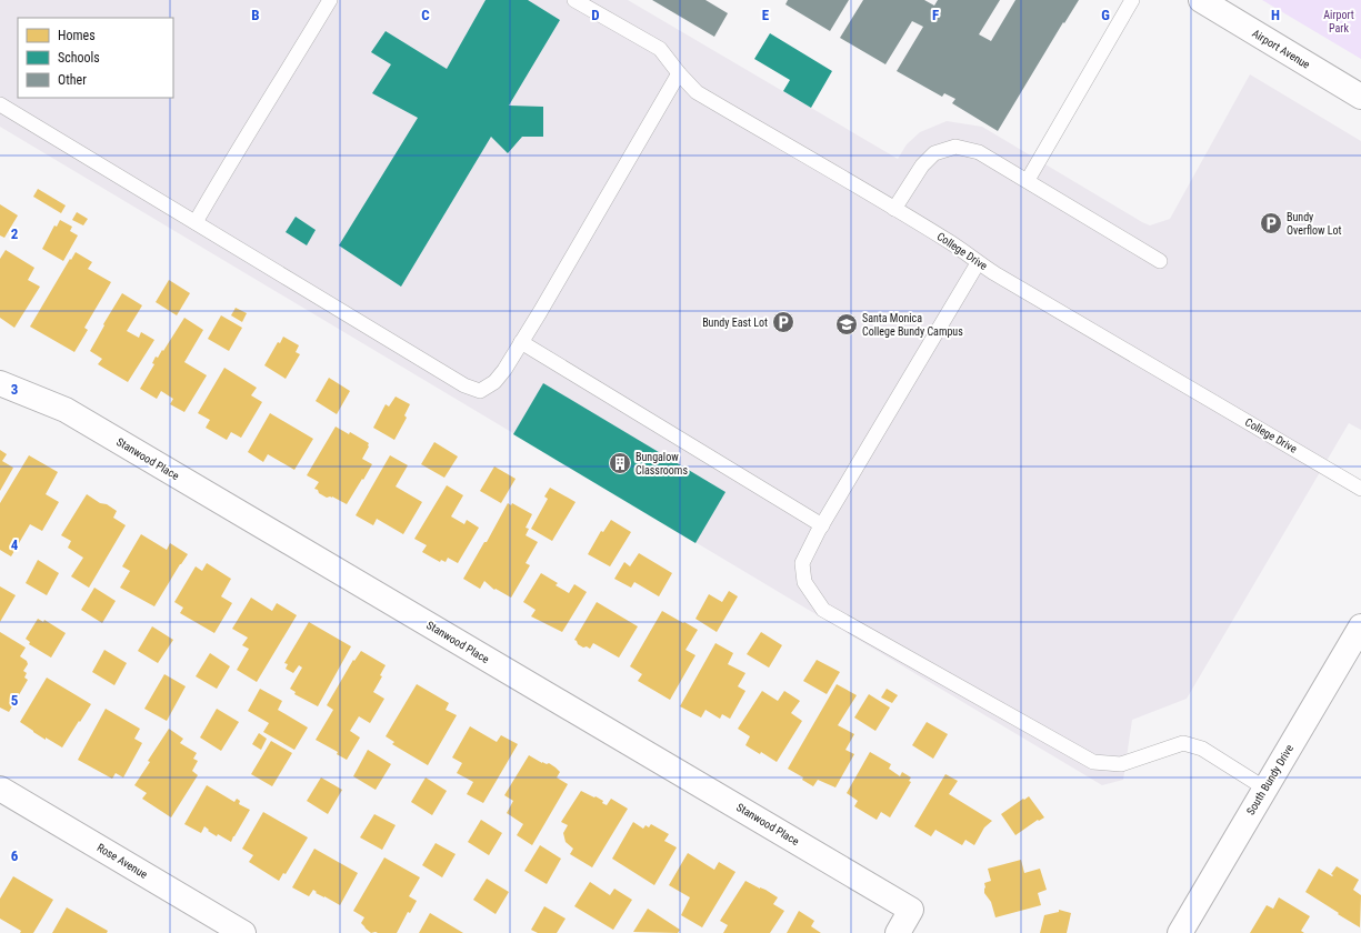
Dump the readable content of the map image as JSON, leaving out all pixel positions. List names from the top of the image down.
{
  "streets": {
    "street": [
      "Airport Avenue",
      "Stanwood Place",
      "South Bundy Drive",
      "Rose Avenue"
    ],
    "lane": ["College Drive"]
  },
  "parks": ["Airport Park"],
  "places": {
    "parking": ["Bundy Overflow Lot", "Bundy East Lot"],
    "school or university": ["Santa Monica College Bundy Campus"],
    "building": ["Bungalow Classrooms"]
  },
  "legend": ["Homes", "Schools", "Other"],
  "grid": {
    "columns": [
      "B",
      "C",
      "D",
      "E",
      "F",
      "G",
      "H"
    ],
    "rows": [
      "2",
      "3",
      "4",
      "5",
      "6"
    ]
  }
}
